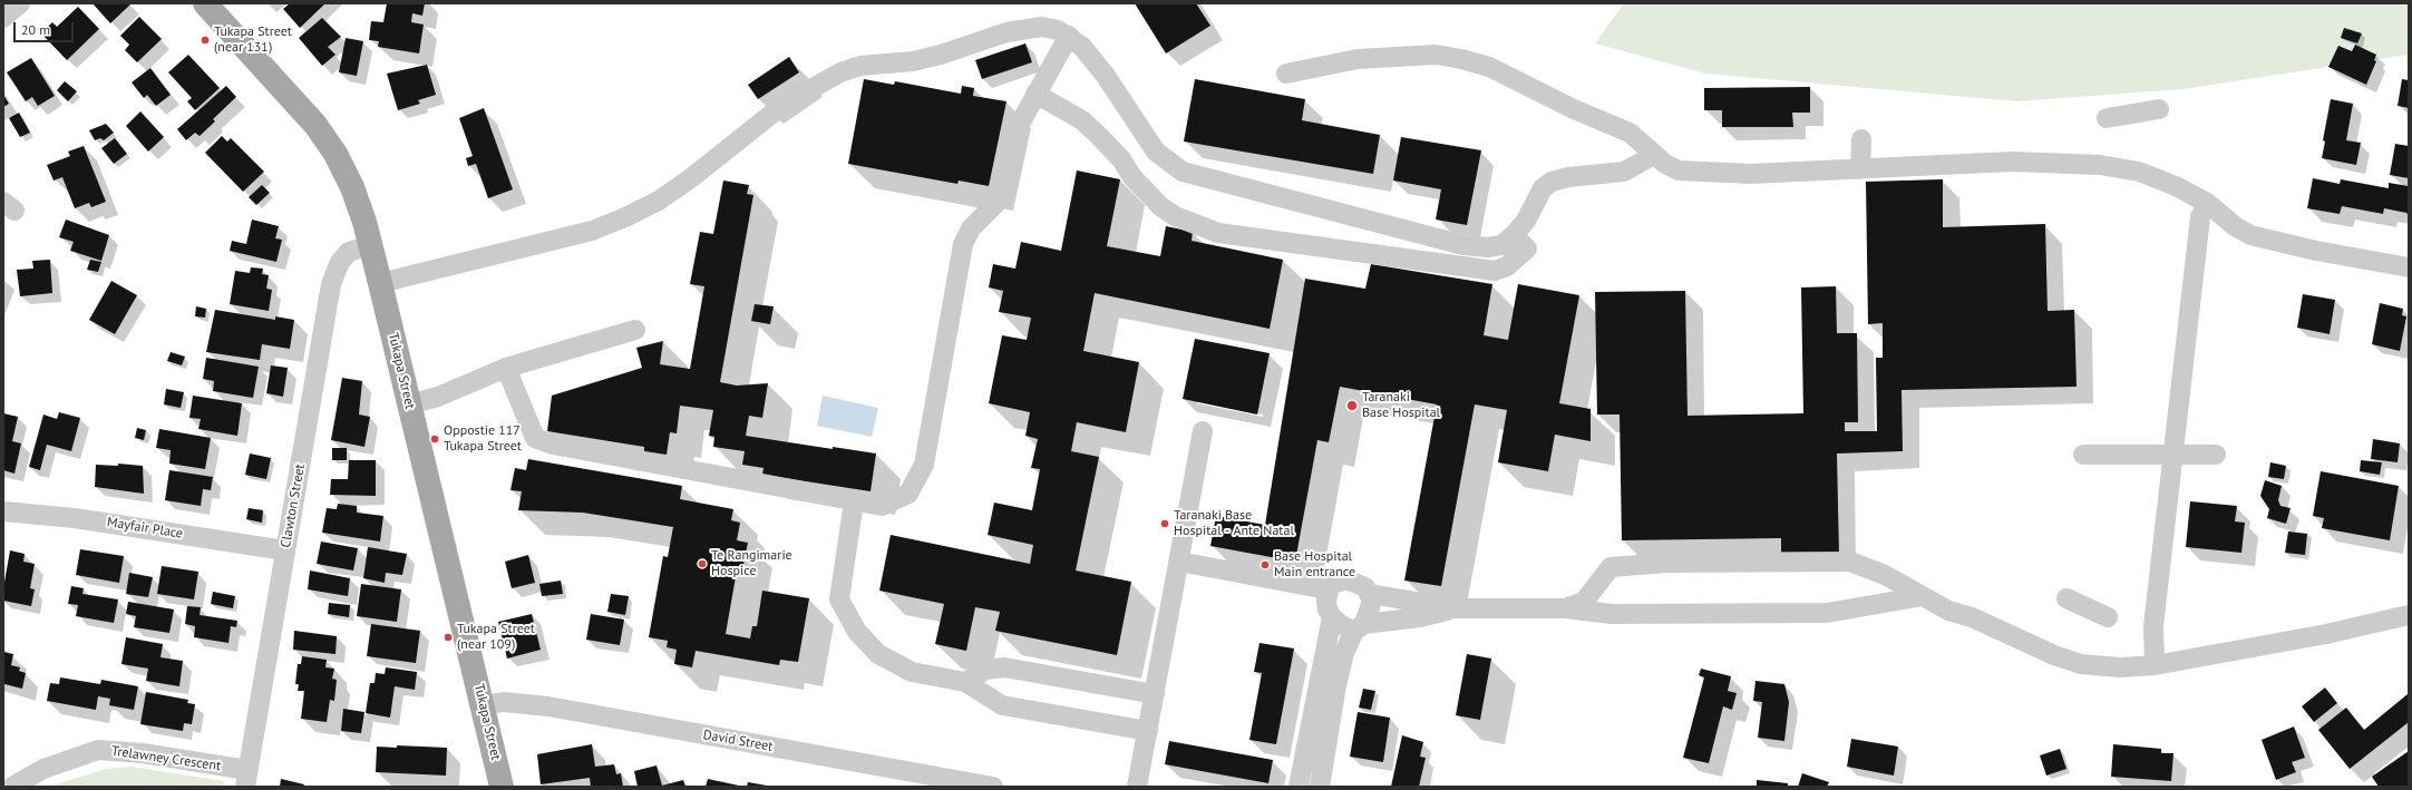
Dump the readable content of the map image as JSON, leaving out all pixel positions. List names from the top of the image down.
{
  "streets": {
    "main road": ["Tukapa Street"],
    "street": [
      "Clawton Street",
      "Mayfair Place",
      "David Street",
      "Trelawney Crescent"
    ]
  },
  "crossings": [
    ["Tukapa Street", "Clawton Street"],
    ["Tukapa Street", "David Street"],
    ["Clawton Street", "Mayfair Place"],
    ["Clawton Street", "Trelawney Crescent"]
  ],
  "places": [
    "Tukapa Street (near 131)",
    "Taranaki Base Hospital",
    "Oppostie 117 Tukapa Street",
    "Taranaki Base Hospital - Ante Natal",
    "Te Rangimarie Hospice",
    "Base Hospital Main entrance",
    "Tukapa Street (near 109)"
  ],
  "scale_bar": "20 m"
}
